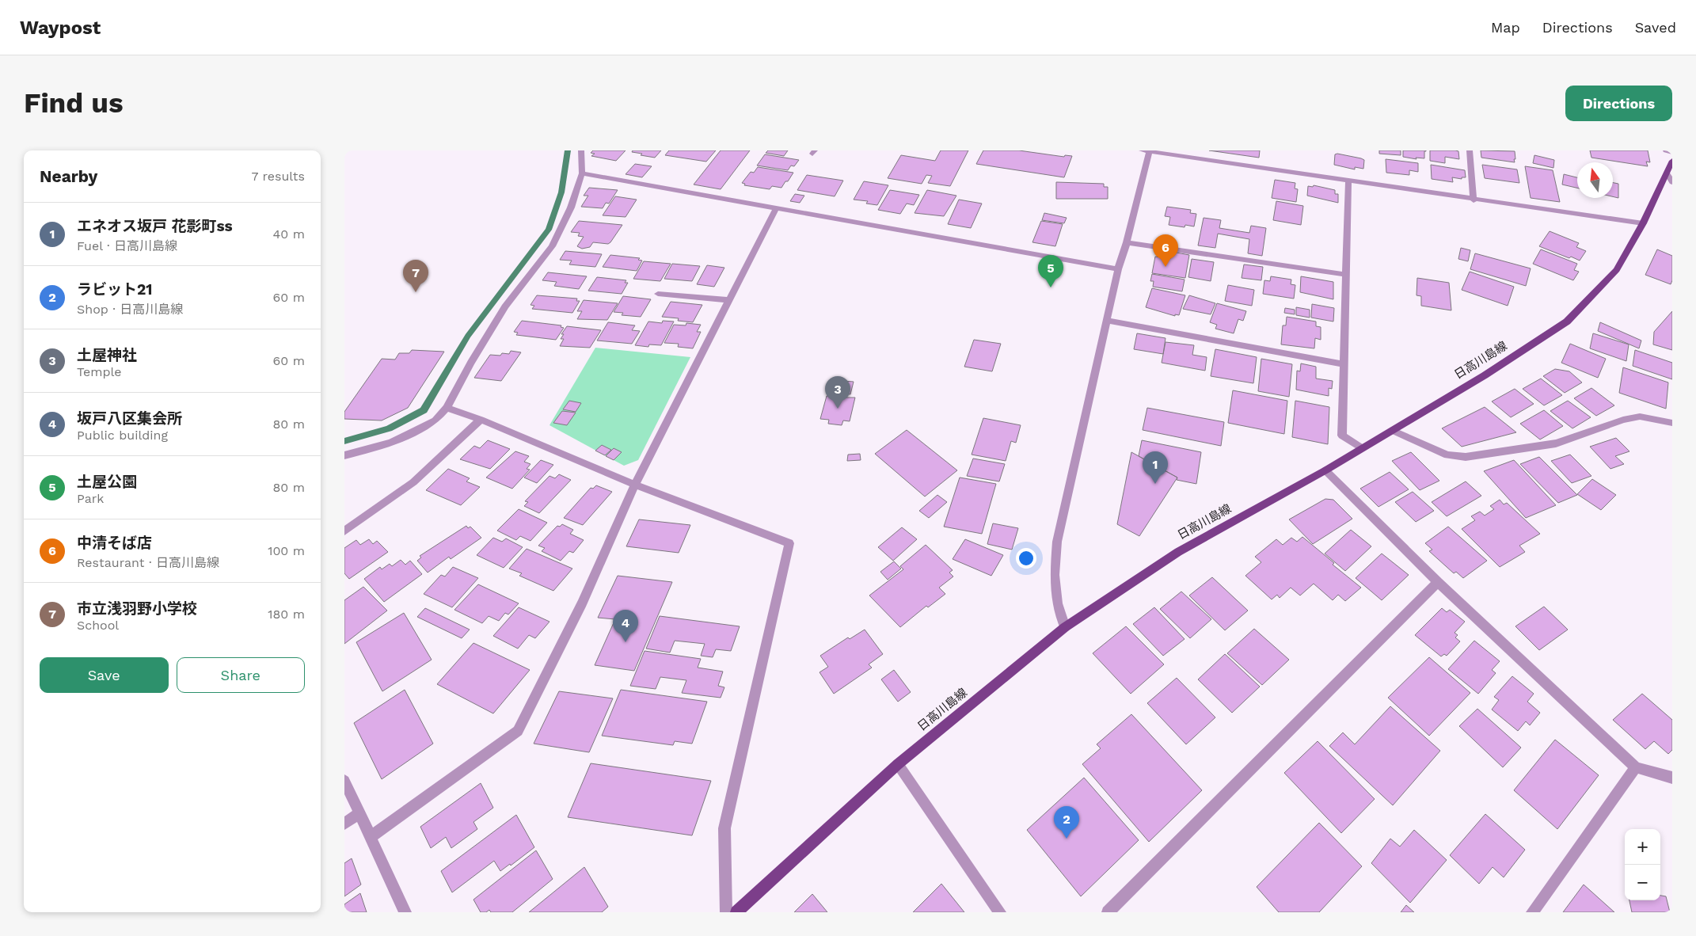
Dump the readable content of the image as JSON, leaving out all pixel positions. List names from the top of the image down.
{
  "streets": {
    "main road": ["日高川島線"]
  },
  "north": "top",
  "page": {
    "header": "Waypost",
    "nav": ["Map", "Directions", "Saved"],
    "buttons": [
      "Directions",
      ["Save", "Share"]
    ],
    "title": "Find us",
    "heading": ["Nearby", "7 results"],
    "list": [
      {
        "mark": "1",
        "name": "エネオス坂戸 花影町ss",
        "note": "Fuel · 日高川島線",
        "value": "40 m"
      },
      {
        "mark": "2",
        "name": "ラビット21",
        "note": "Shop · 日高川島線",
        "value": "60 m"
      },
      {
        "mark": "3",
        "name": "土屋神社",
        "note": "Temple",
        "value": "60 m"
      },
      {
        "mark": "4",
        "name": "坂戸八区集会所",
        "note": "Public building",
        "value": "80 m"
      },
      {
        "mark": "5",
        "name": "土屋公園",
        "note": "Park",
        "value": "80 m"
      },
      {
        "mark": "6",
        "name": "中清そば店",
        "note": "Restaurant · 日高川島線",
        "value": "100 m"
      },
      {
        "mark": "7",
        "name": "市立浅羽野小学校",
        "note": "School",
        "value": "180 m"
      }
    ],
    "pins": [
      "6",
      "5",
      "7",
      "3",
      "1",
      "4",
      "2"
    ],
    "map_buttons": ["+", "−"]
  }
}
